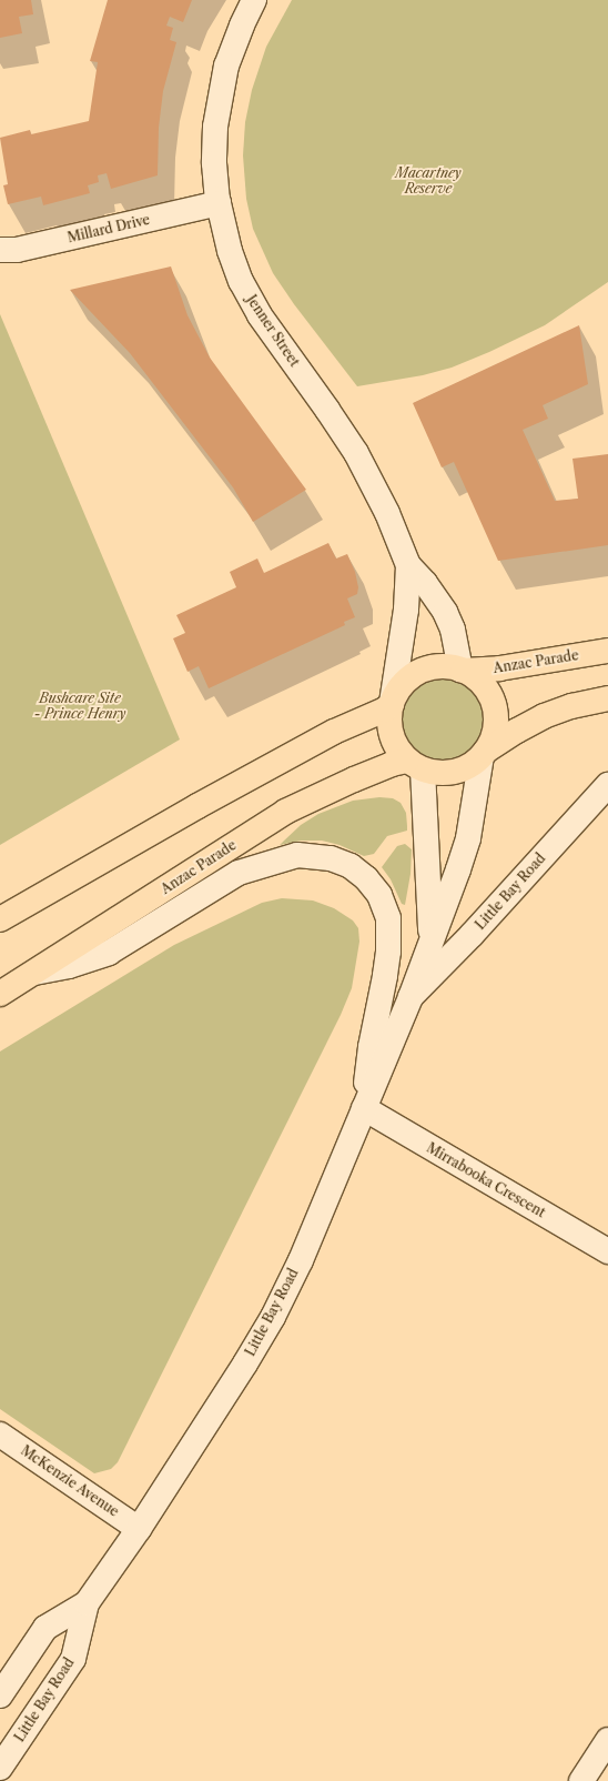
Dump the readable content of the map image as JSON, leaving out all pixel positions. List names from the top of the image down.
{
  "streets": {
    "main road": ["Anzac Parade"],
    "street": [
      "Millard Drive",
      "Jenner Street",
      "Little Bay Road",
      "Mirrabooka Crescent",
      "McKenzie Avenue"
    ]
  },
  "crossings": [
    ["Millard Drive", "Jenner Street"],
    ["Jenner Street", "Anzac Parade"],
    ["Jenner Street", "Little Bay Road"],
    ["Anzac Parade", "Little Bay Road"],
    ["Little Bay Road", "Mirrabooka Crescent"],
    ["Little Bay Road", "McKenzie Avenue"]
  ],
  "parks": ["Macartney Reserve", "Bushcare Site - Prince Henry"]
}
